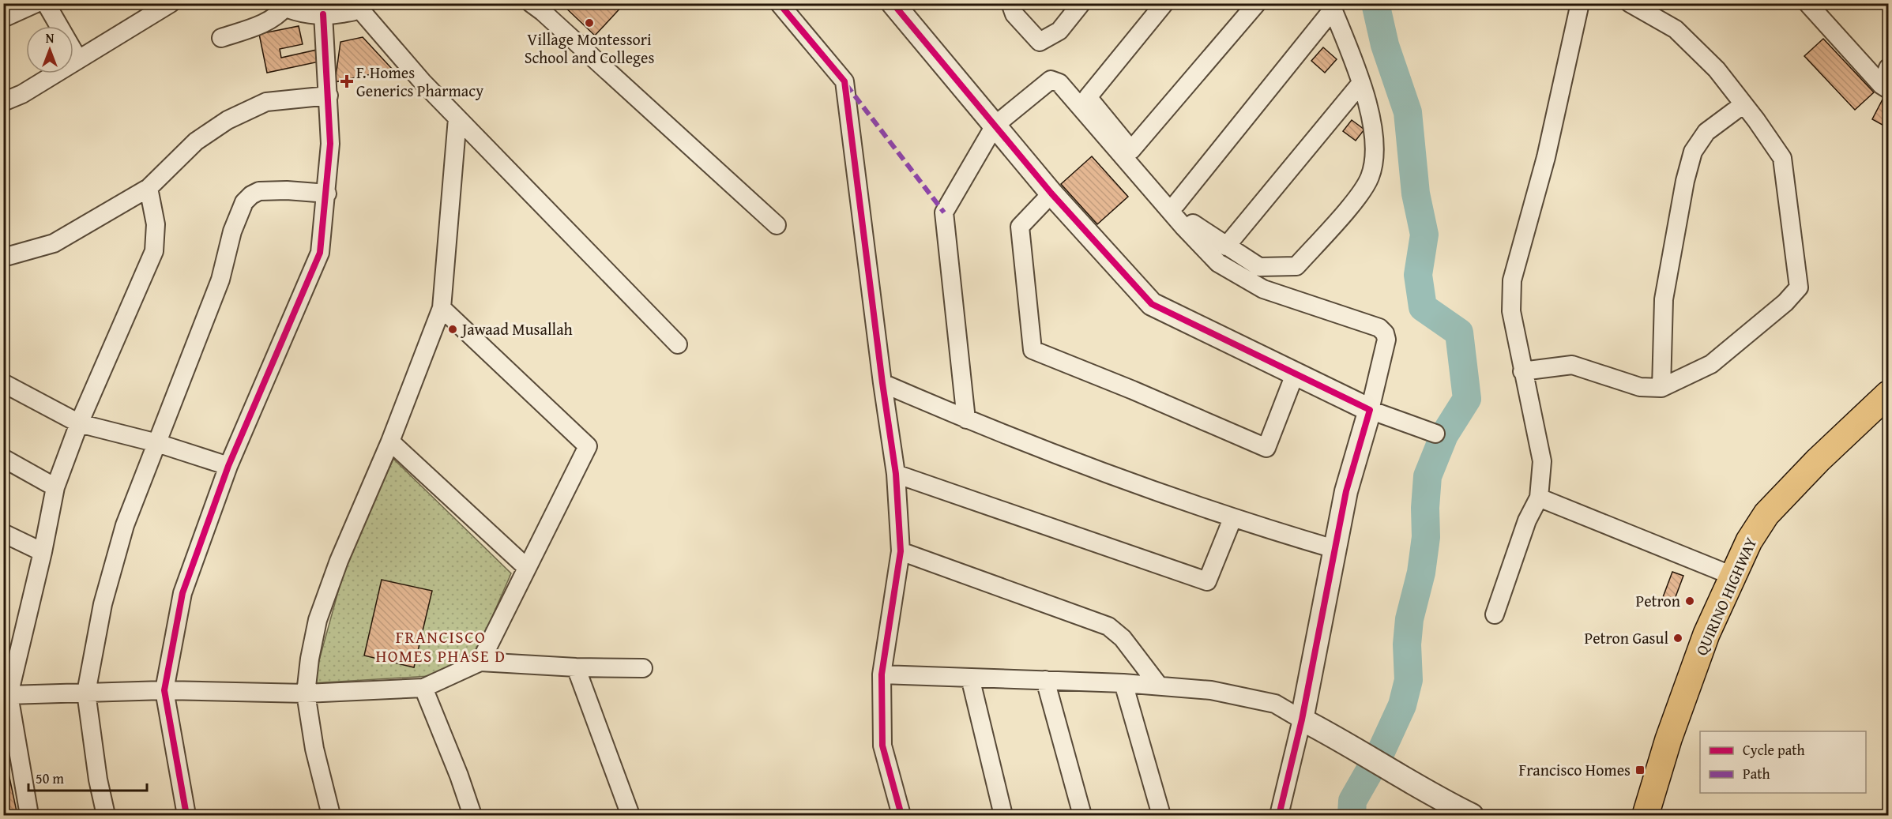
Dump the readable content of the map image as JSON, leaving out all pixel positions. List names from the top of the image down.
{
  "streets": {
    "main road": ["QUIRINO HIGHWAY"]
  },
  "districts": ["FRANCISCO HOMES PHASE D"],
  "places": {
    "other": [
      "Village Montessori School and Colleges",
      "Jawaad Musallah",
      "Petron",
      "Petron Gasul"
    ],
    "health": ["F. Homes Generics Pharmacy"],
    "transit": ["Francisco Homes"]
  },
  "legend": ["Cycle path", "Path"],
  "scale_bar": "50 m",
  "north": "top"
}
